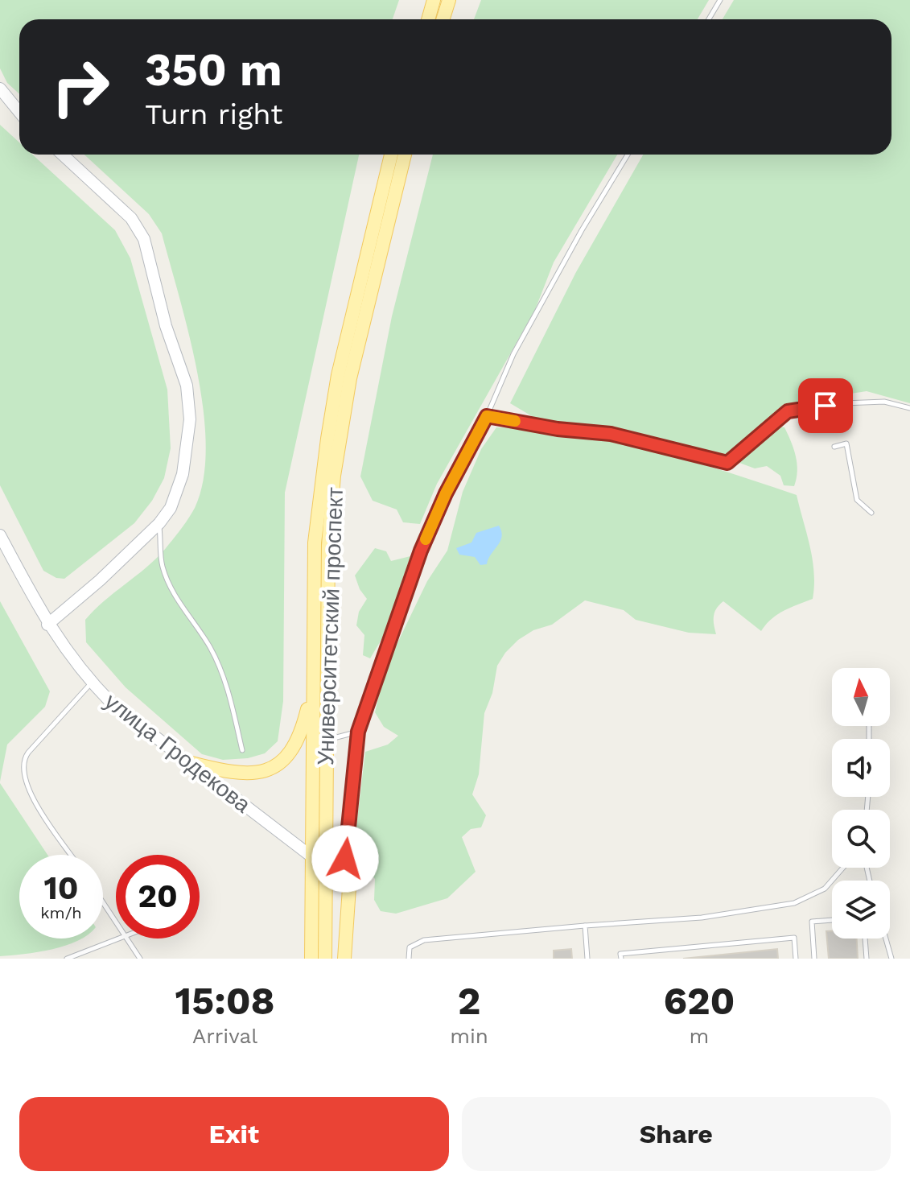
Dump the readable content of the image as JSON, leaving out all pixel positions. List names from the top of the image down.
{
  "streets": {
    "main road": ["Университетский проспект", "улица Гродекова"]
  },
  "crossings": [
    ["Университетский проспект", "улица Гродекова"]
  ],
  "north": "top",
  "page": {
    "turn": ["350 m", "Turn right"],
    "speed": "10 km/h",
    "limit": "20",
    "eta": [
      "15:08",
      "Arrival",
      "2",
      "min",
      "620",
      "m"
    ],
    "buttons": ["Exit", "Share"]
  }
}
